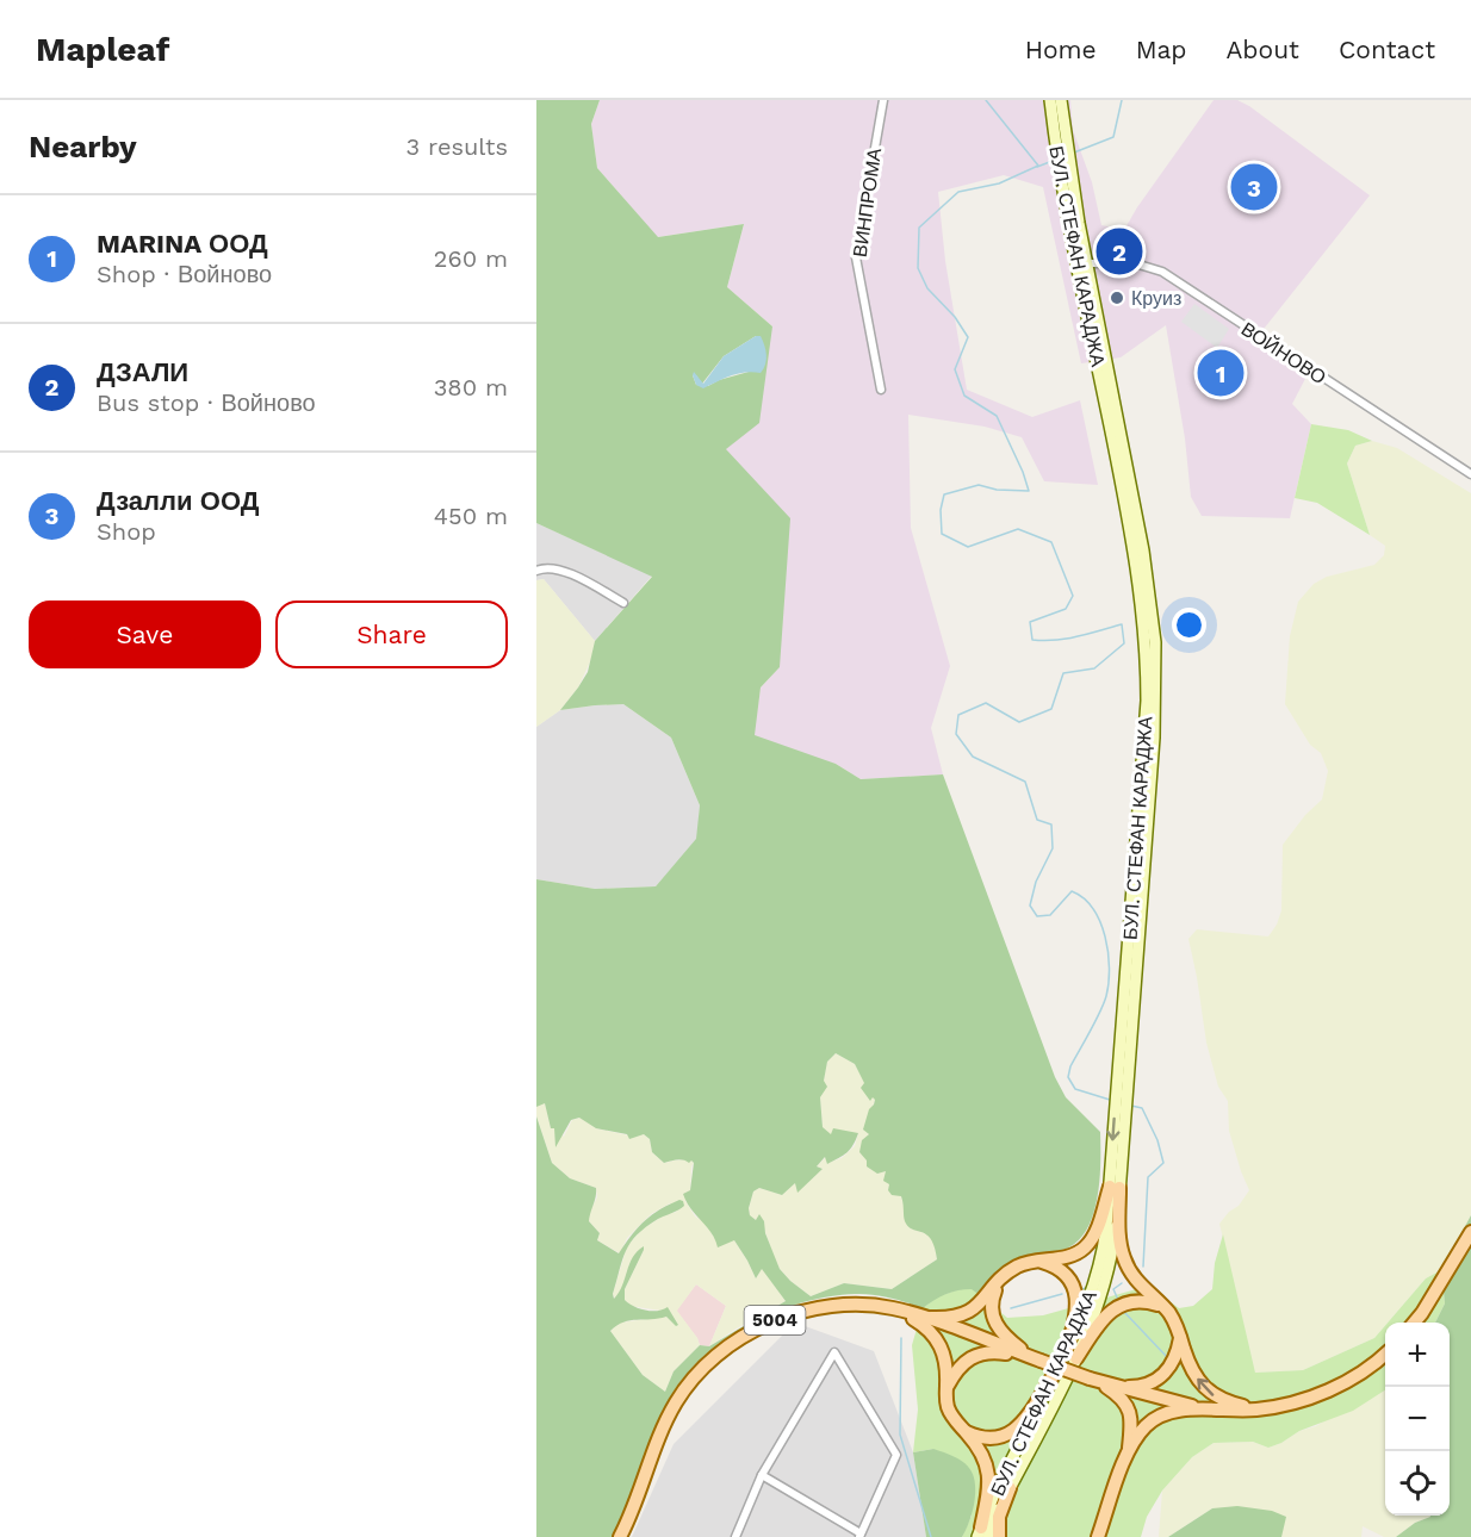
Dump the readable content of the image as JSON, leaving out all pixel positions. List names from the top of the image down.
{
  "streets": {
    "main road": ["БУЛ. СТЕФАН КАРАДЖА", "5004"],
    "street": ["ВИНПРОМА", "ВОЙНОВО"]
  },
  "crossings": [
    ["БУЛ. СТЕФАН КАРАДЖА", "ВОЙНОВО"]
  ],
  "places": ["Круиз"],
  "page": {
    "header": "Mapleaf",
    "nav": [
      "Home",
      "Map",
      "About",
      "Contact"
    ],
    "heading": ["Nearby", "3 results"],
    "pins": ["3", "2", "1"],
    "list": [
      {
        "mark": "1",
        "name": "MARINA ООД",
        "note": "Shop · Войново",
        "value": "260 m"
      },
      {
        "mark": "2",
        "name": "ДЗАЛИ",
        "note": "Bus stop · Войново",
        "value": "380 m"
      },
      {
        "mark": "3",
        "name": "Дзалли ООД",
        "note": "Shop",
        "value": "450 m"
      }
    ],
    "buttons": ["Save", "Share"],
    "map_buttons": ["+", "−"]
  }
}
